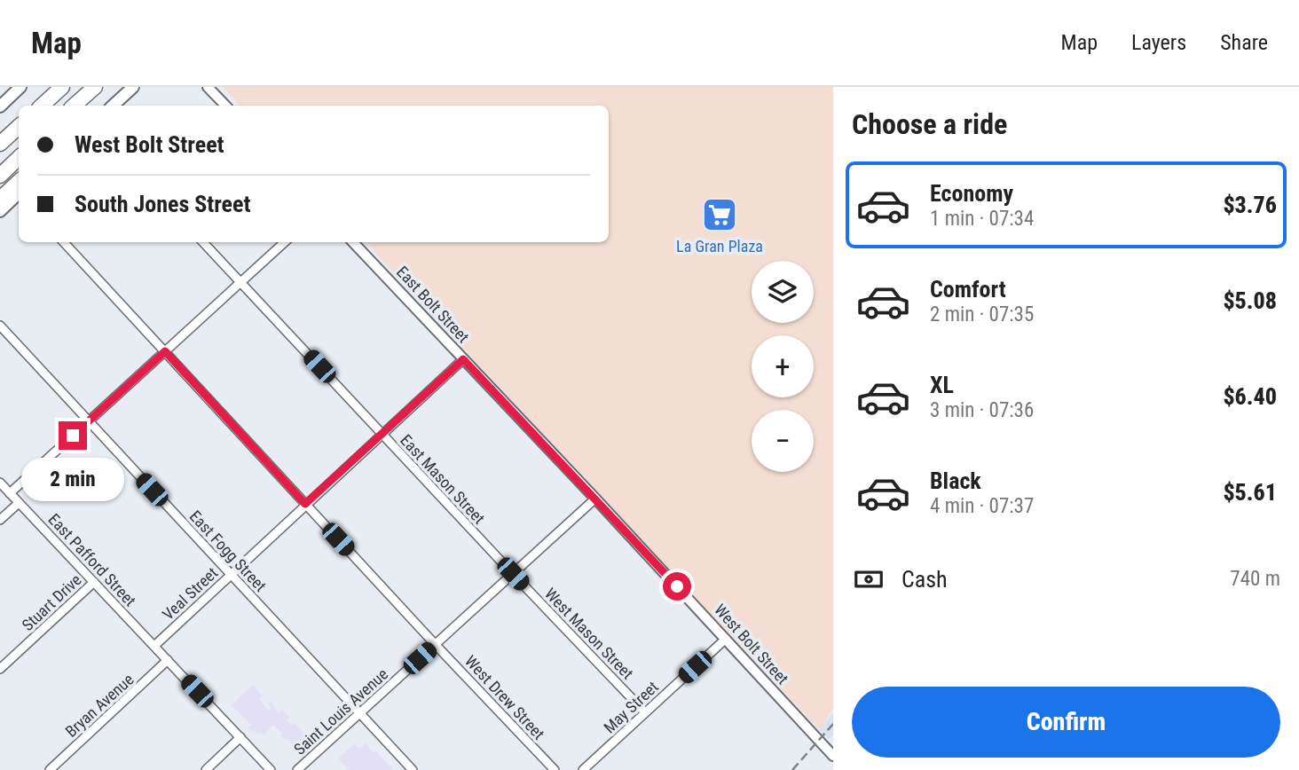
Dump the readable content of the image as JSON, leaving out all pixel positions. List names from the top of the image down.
{
  "streets": {
    "street": [
      "East Bolt Street",
      "East Mason Street",
      "East Fogg Street",
      "East Pafford Street",
      "Veal Street",
      "Stuart Drive",
      "West Mason Street",
      "West Bolt Street",
      "West Drew Street",
      "Bryan Avenue",
      "May Street",
      "Saint Louis Avenue"
    ]
  },
  "crossings": [
    ["East Bolt Street", "Veal Street"],
    ["East Bolt Street", "West Bolt Street"],
    ["East Bolt Street", "Saint Louis Avenue"],
    ["East Mason Street", "Veal Street"],
    ["East Mason Street", "West Mason Street"],
    ["East Mason Street", "Saint Louis Avenue"],
    ["East Fogg Street", "Veal Street"],
    ["East Fogg Street", "Saint Louis Avenue"],
    ["East Pafford Street", "Veal Street"],
    ["East Pafford Street", "Stuart Drive"],
    ["East Pafford Street", "Bryan Avenue"],
    ["Veal Street", "West Drew Street"],
    ["West Mason Street", "May Street"],
    ["West Mason Street", "Saint Louis Avenue"],
    ["West Bolt Street", "May Street"],
    ["West Bolt Street", "Saint Louis Avenue"],
    ["West Drew Street", "Saint Louis Avenue"]
  ],
  "places": {
    "supermarket": ["La Gran Plaza"]
  },
  "page": {
    "header": "Map",
    "nav": ["Map", "Layers", "Share"],
    "heading": "Choose a ride",
    "banner": ["West Bolt Street", "South Jones Street"],
    "list": [
      {
        "name": "Economy",
        "note": "1 min · 07:34",
        "value": "$3.76"
      },
      {
        "name": "Comfort",
        "note": "2 min · 07:35",
        "value": "$5.08"
      },
      {
        "name": "XL",
        "note": "3 min · 07:36",
        "value": "$6.40"
      },
      {
        "name": "Black",
        "note": "4 min · 07:37",
        "value": "$5.61"
      }
    ],
    "map_buttons": ["+", "−"],
    "bubble": "2 min",
    "pay": ["Cash", "740 m"],
    "buttons": "Confirm"
  }
}
